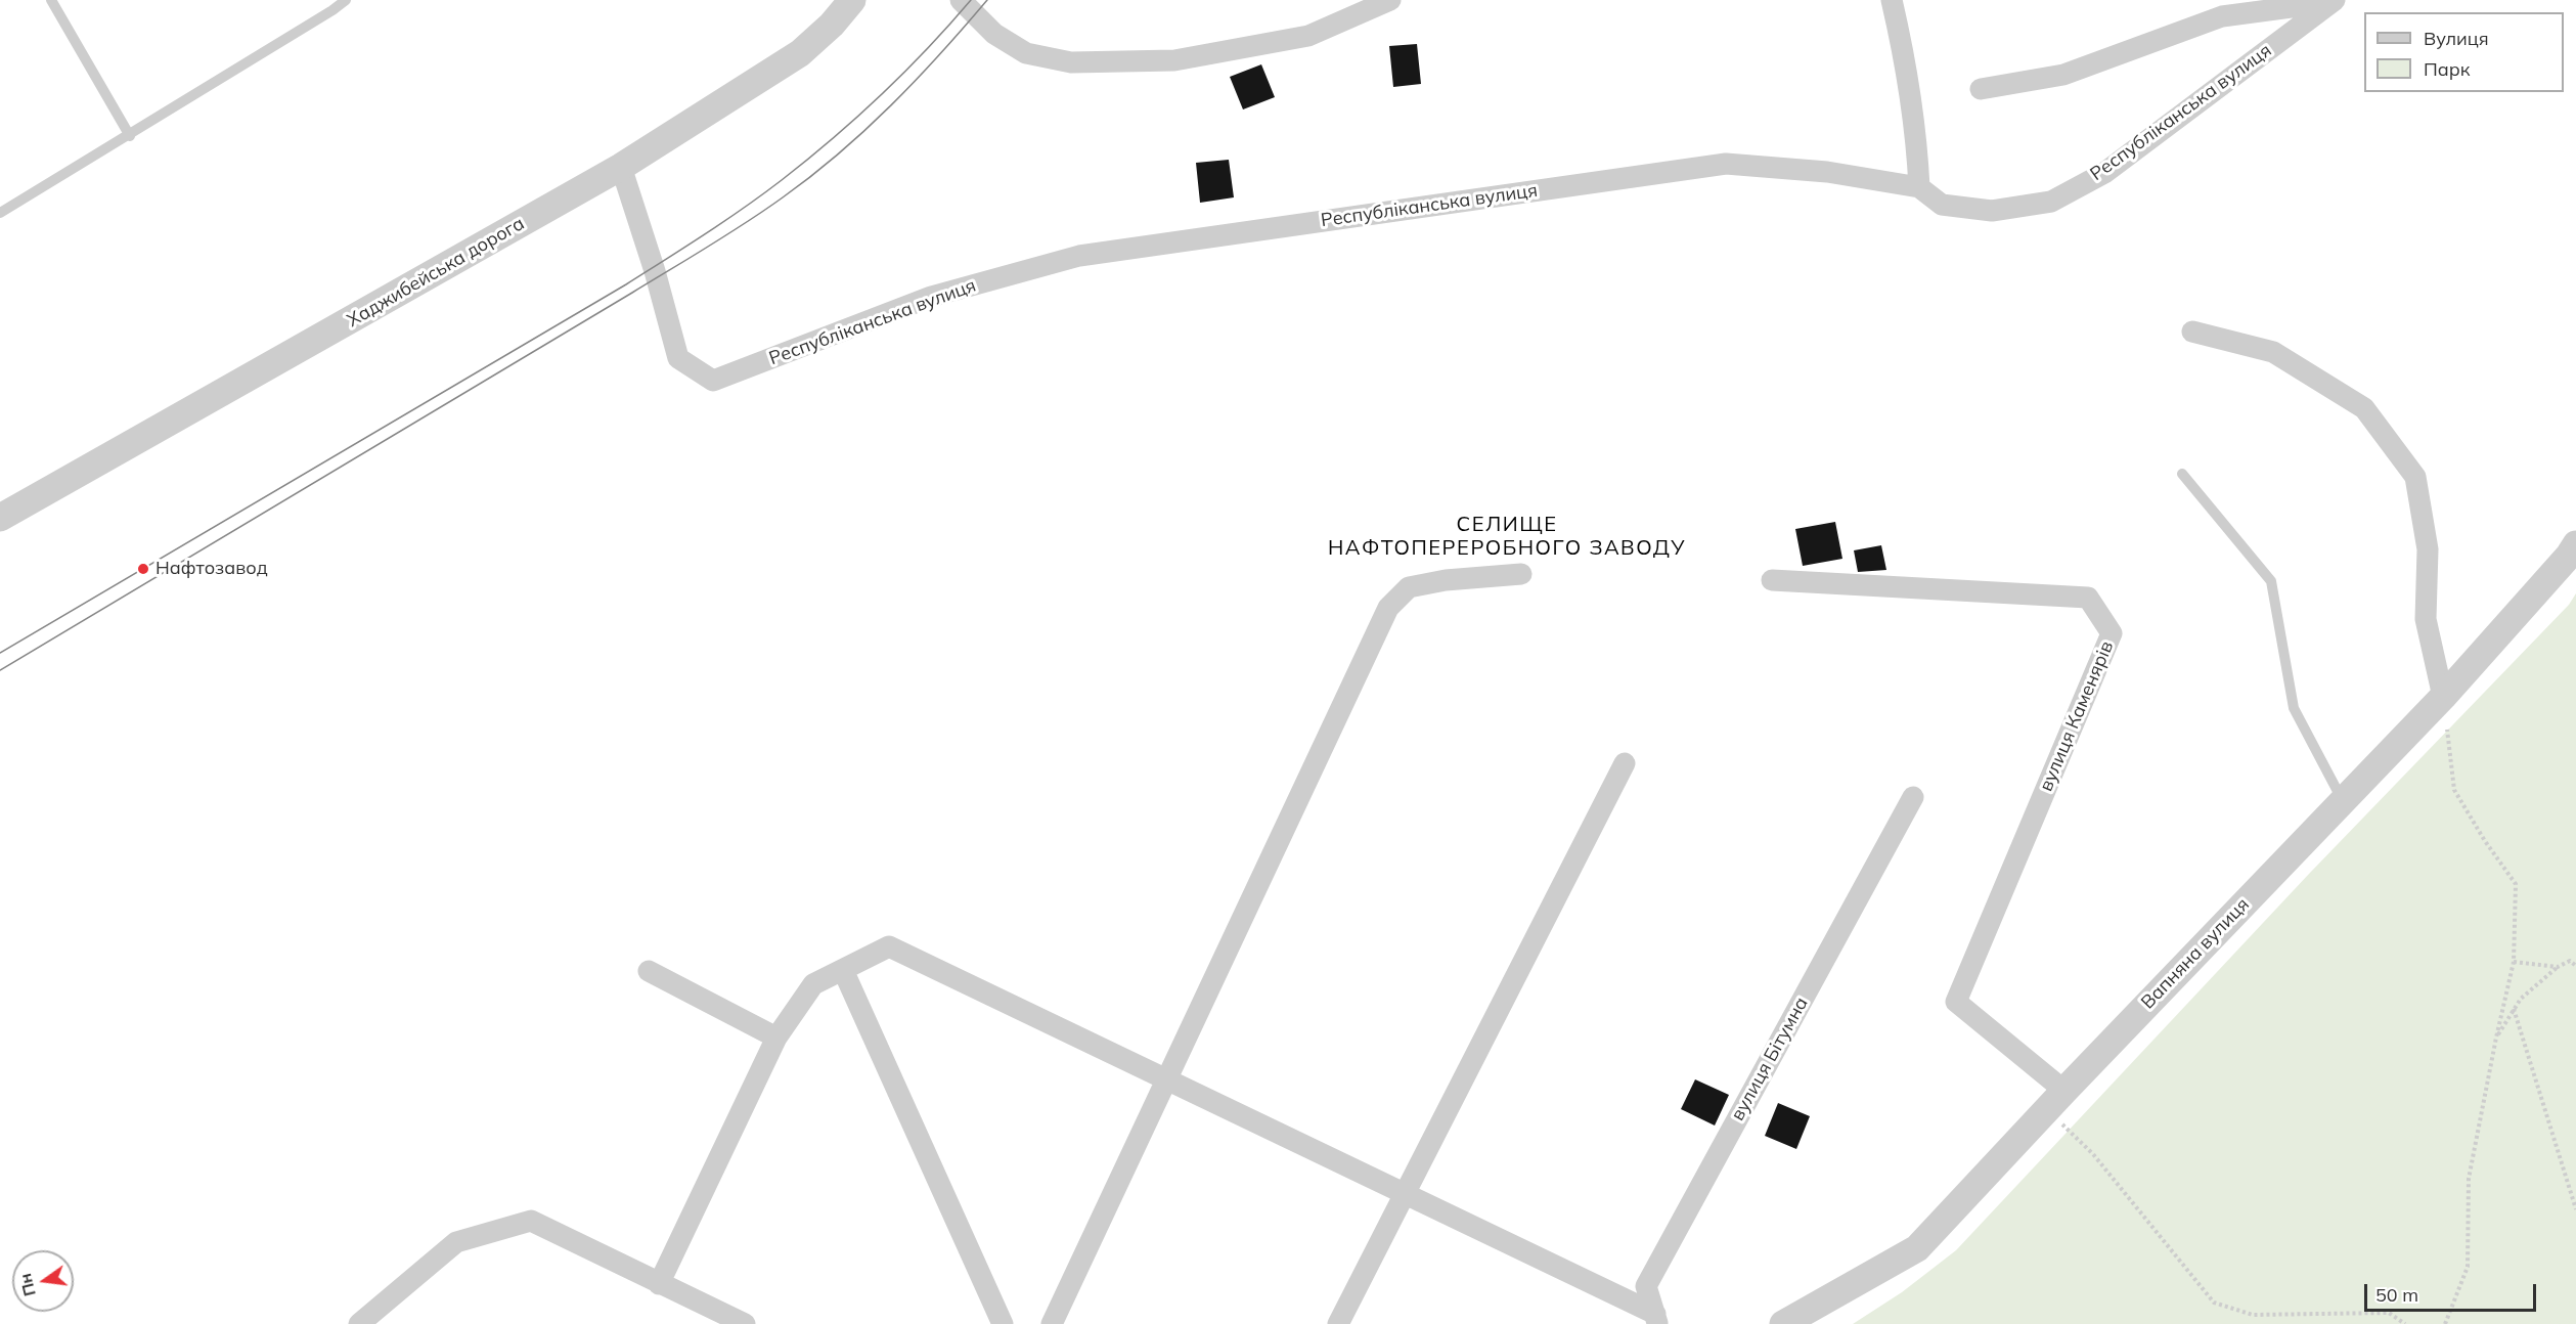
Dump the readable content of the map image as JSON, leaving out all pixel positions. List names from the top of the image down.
{
  "streets": {
    "street": [
      "Республіканська вулиця",
      "Хаджибейська дорога",
      "вулиця Каменярів",
      "Вапняна вулиця",
      "вулиця Бітумна"
    ]
  },
  "crossings": [
    ["Республіканська вулиця", "Хаджибейська дорога"],
    ["вулиця Каменярів", "Вапняна вулиця"]
  ],
  "districts": ["СЕЛИЩЕ НАФТОПЕРЕРОБНОГО ЗАВОДУ"],
  "places": ["Нафтозавод"],
  "legend": ["Вулиця", "Парк"],
  "scale_bar": "50 m",
  "north": "left"
}
